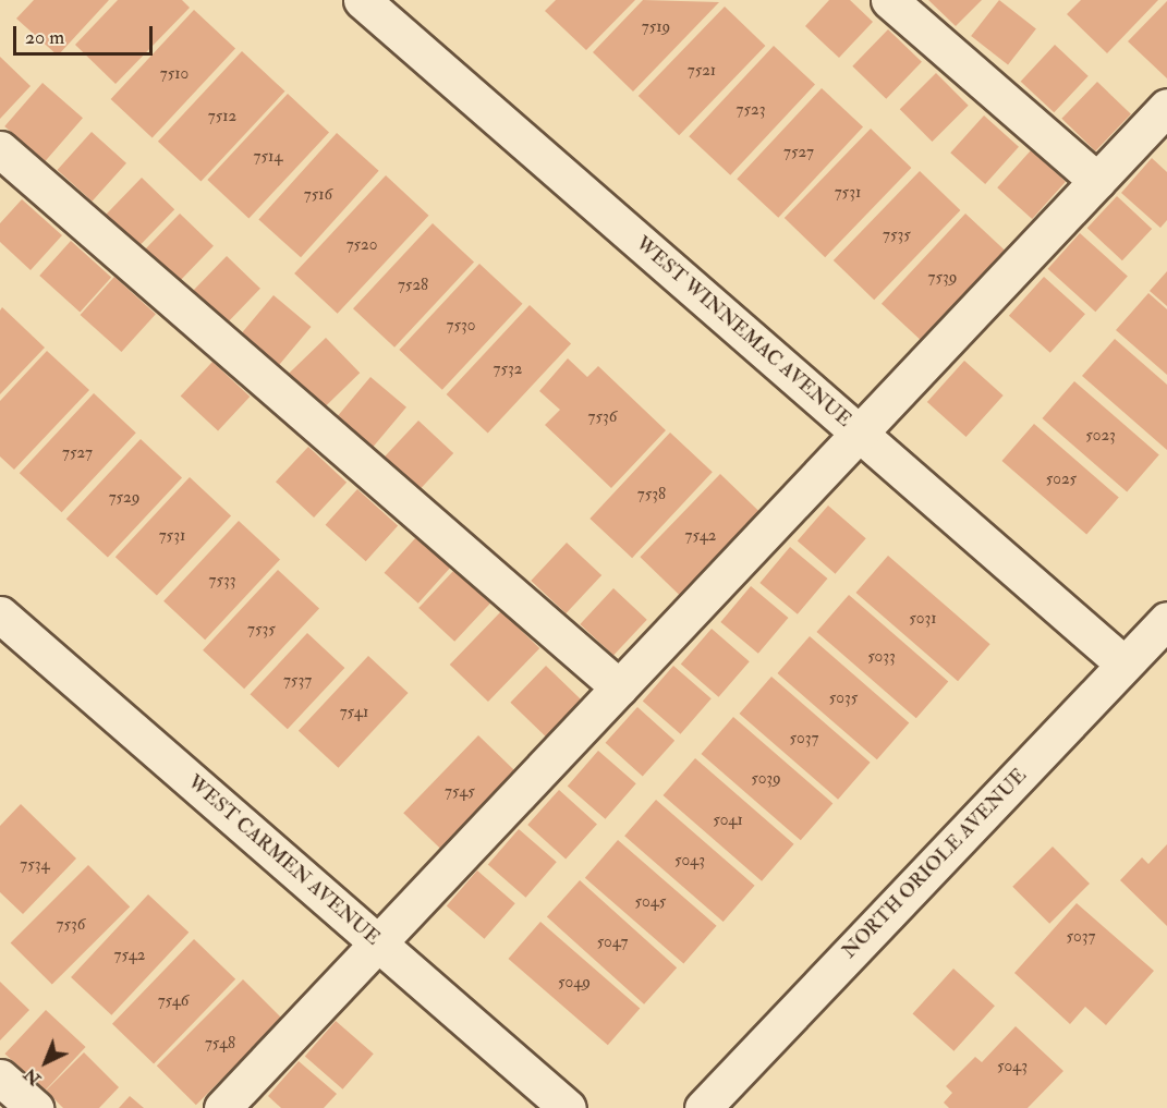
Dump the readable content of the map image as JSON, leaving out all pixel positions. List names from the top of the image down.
{
  "streets": {
    "street": ["WEST WINNEMAC AVENUE", "WEST CARMEN AVENUE", "NORTH ORIOLE AVENUE"]
  },
  "crossings": [
    ["WEST WINNEMAC AVENUE", "NORTH ORIOLE AVENUE"]
  ],
  "house_numbers": [
    "7519",
    "7521",
    "7510",
    "7523",
    "7512",
    "7527",
    "7514",
    "7531",
    "7516",
    "7535",
    "7520",
    "7539",
    "7528",
    "7530",
    "7532",
    "7536",
    "5023",
    "7527",
    "5025",
    "7538",
    "7529",
    "7531",
    "7542",
    "7533",
    "5031",
    "7535",
    "5033",
    "7537",
    "5035",
    "7541",
    "5037",
    "5039",
    "7545",
    "5041",
    "5043",
    "7534",
    "5045",
    "7536",
    "5037",
    "5047",
    "7542",
    "5049",
    "7546",
    "7548",
    "5043"
  ],
  "scale_bar": "20 m",
  "north": "bottom left"
}
